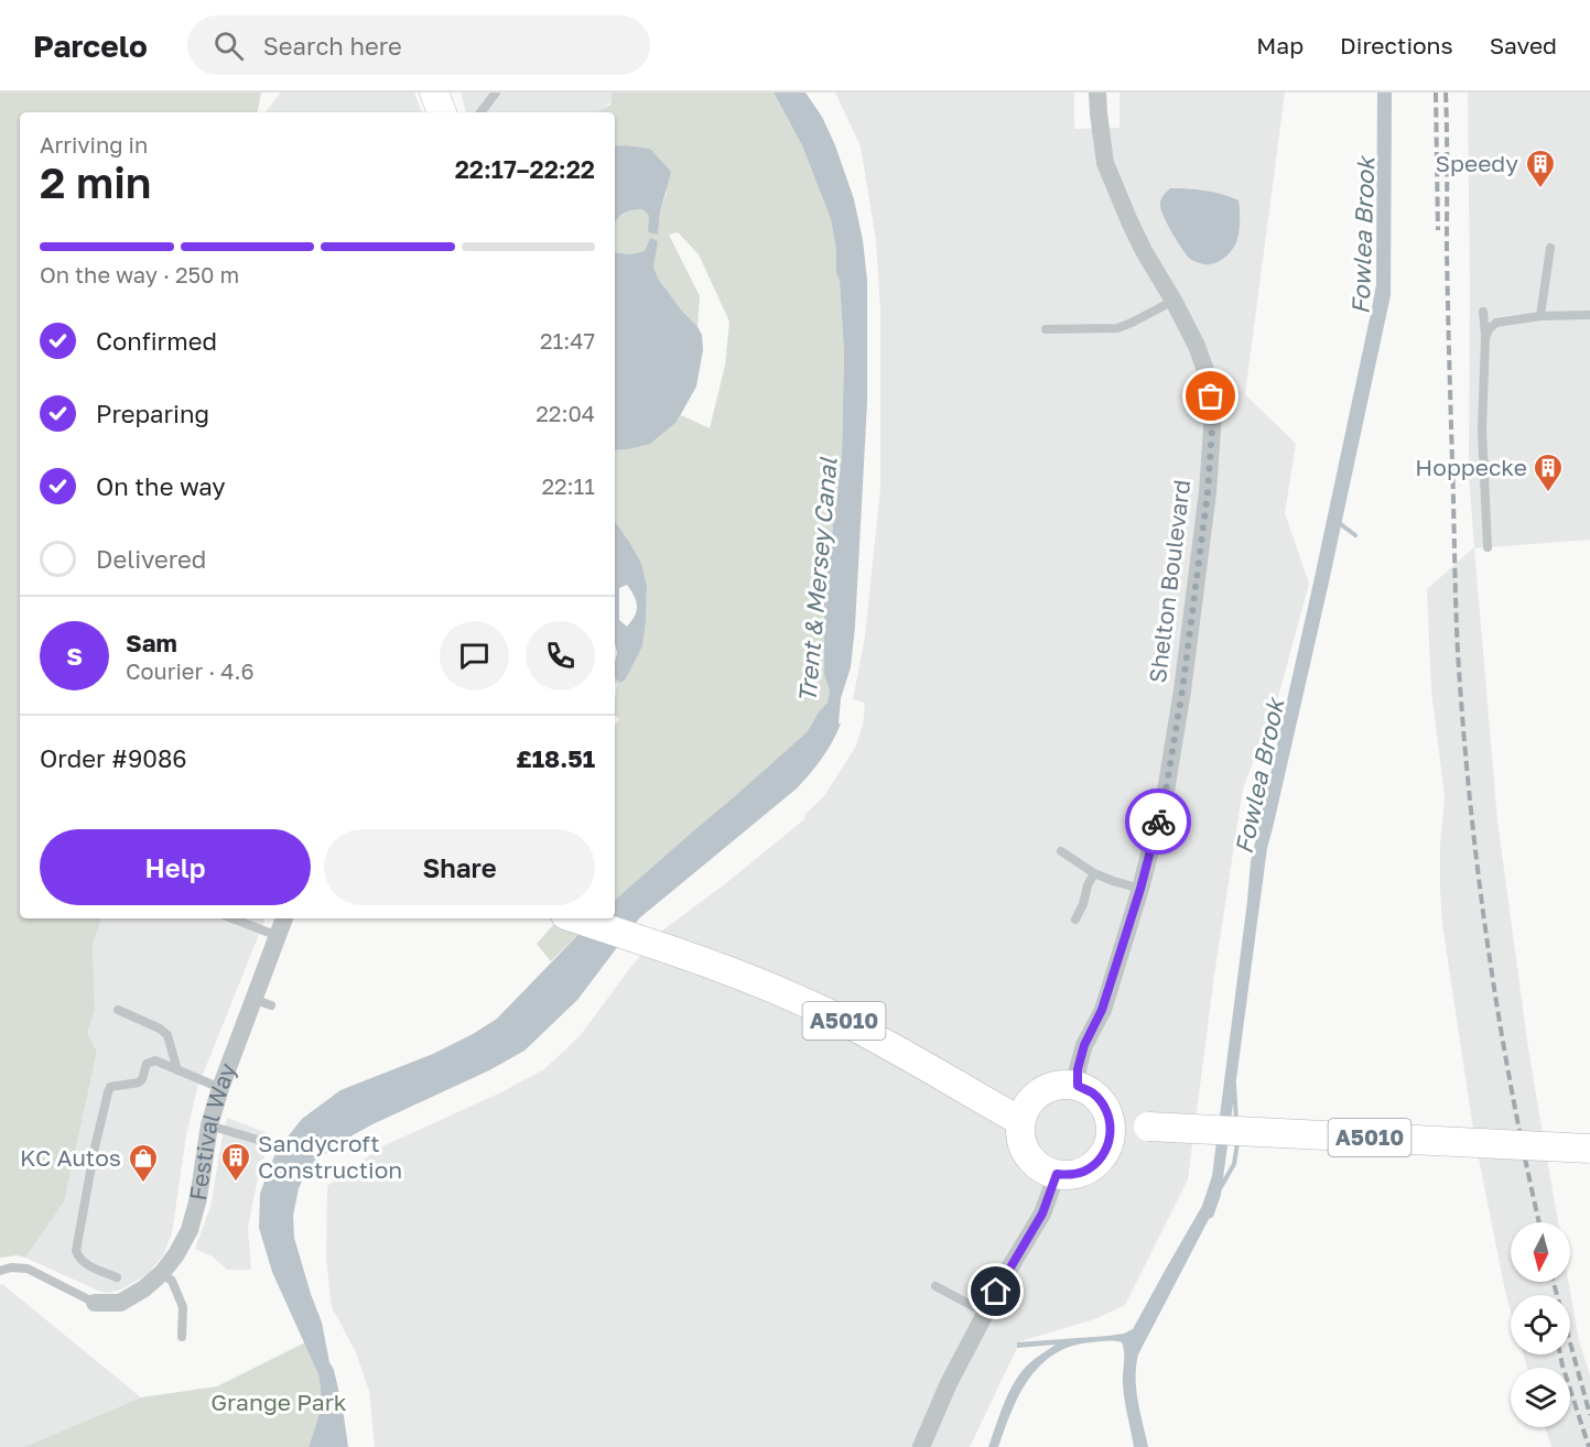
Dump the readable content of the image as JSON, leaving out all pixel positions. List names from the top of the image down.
{
  "streets": {
    "main road": ["A5010"],
    "street": ["Shelton Boulevard", "Festival Way"]
  },
  "crossings": [
    ["Shelton Boulevard", "A5010"]
  ],
  "water": ["Fowlea Brook", "Trent & Mersey Canal"],
  "parks": ["Grange Park"],
  "places": {
    "building": ["Speedy", "Hoppecke", "Sandycroft Construction"],
    "shop": ["KC Autos"]
  },
  "north": "bottom",
  "page": {
    "header": "Parcelo",
    "search": "Search here",
    "nav": ["Map", "Directions", "Saved"],
    "heading": ["2 min", "Arriving in", "22:17–22:22"],
    "panel": [
      "Sam",
      "Courier · 4.6",
      "Order #9086",
      "£18.51"
    ],
    "bar": "On the way · 250 m",
    "list": [
      ["Confirmed", "21:47"],
      ["Preparing", "22:04"],
      ["On the way", "22:11"],
      "Delivered"
    ],
    "round": "S",
    "buttons": ["Help", "Share"]
  }
}
